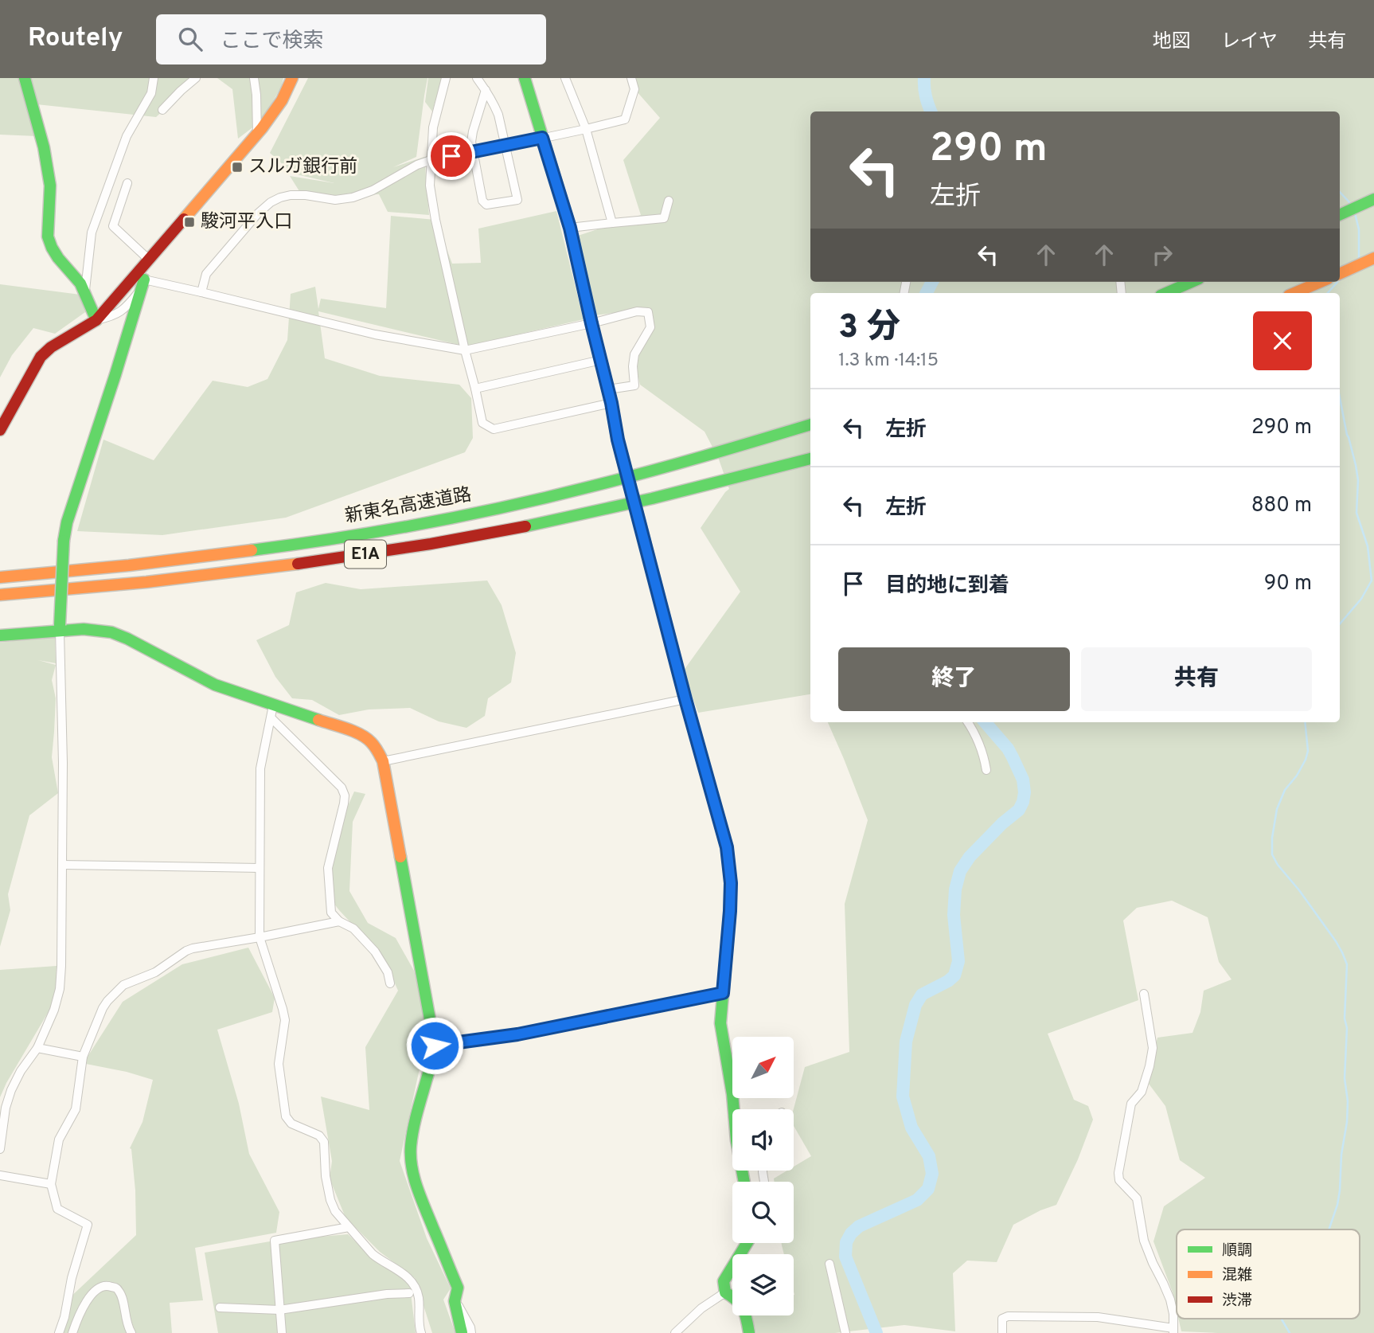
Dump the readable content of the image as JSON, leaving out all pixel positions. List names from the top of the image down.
{
  "streets": {
    "main road": ["新東名高速道路", "E1A"]
  },
  "places": {
    "transit": ["スルガ銀行前", "駿河平入口"]
  },
  "legend": ["順調", "混雑", "渋滞"],
  "north": "top right",
  "page": {
    "header": "Routely",
    "search": "ここで検索",
    "nav": ["地図", "レイヤ", "共有"],
    "turn": ["290 m", "左折"],
    "heading": ["3 分", "1.3 km · 14:15"],
    "list": [
      {
        "name": "左折",
        "value": "290 m"
      },
      {
        "name": "左折",
        "value": "880 m"
      },
      {
        "name": "目的地に到着",
        "value": "90 m"
      }
    ],
    "buttons": ["終了", "共有"]
  }
}
